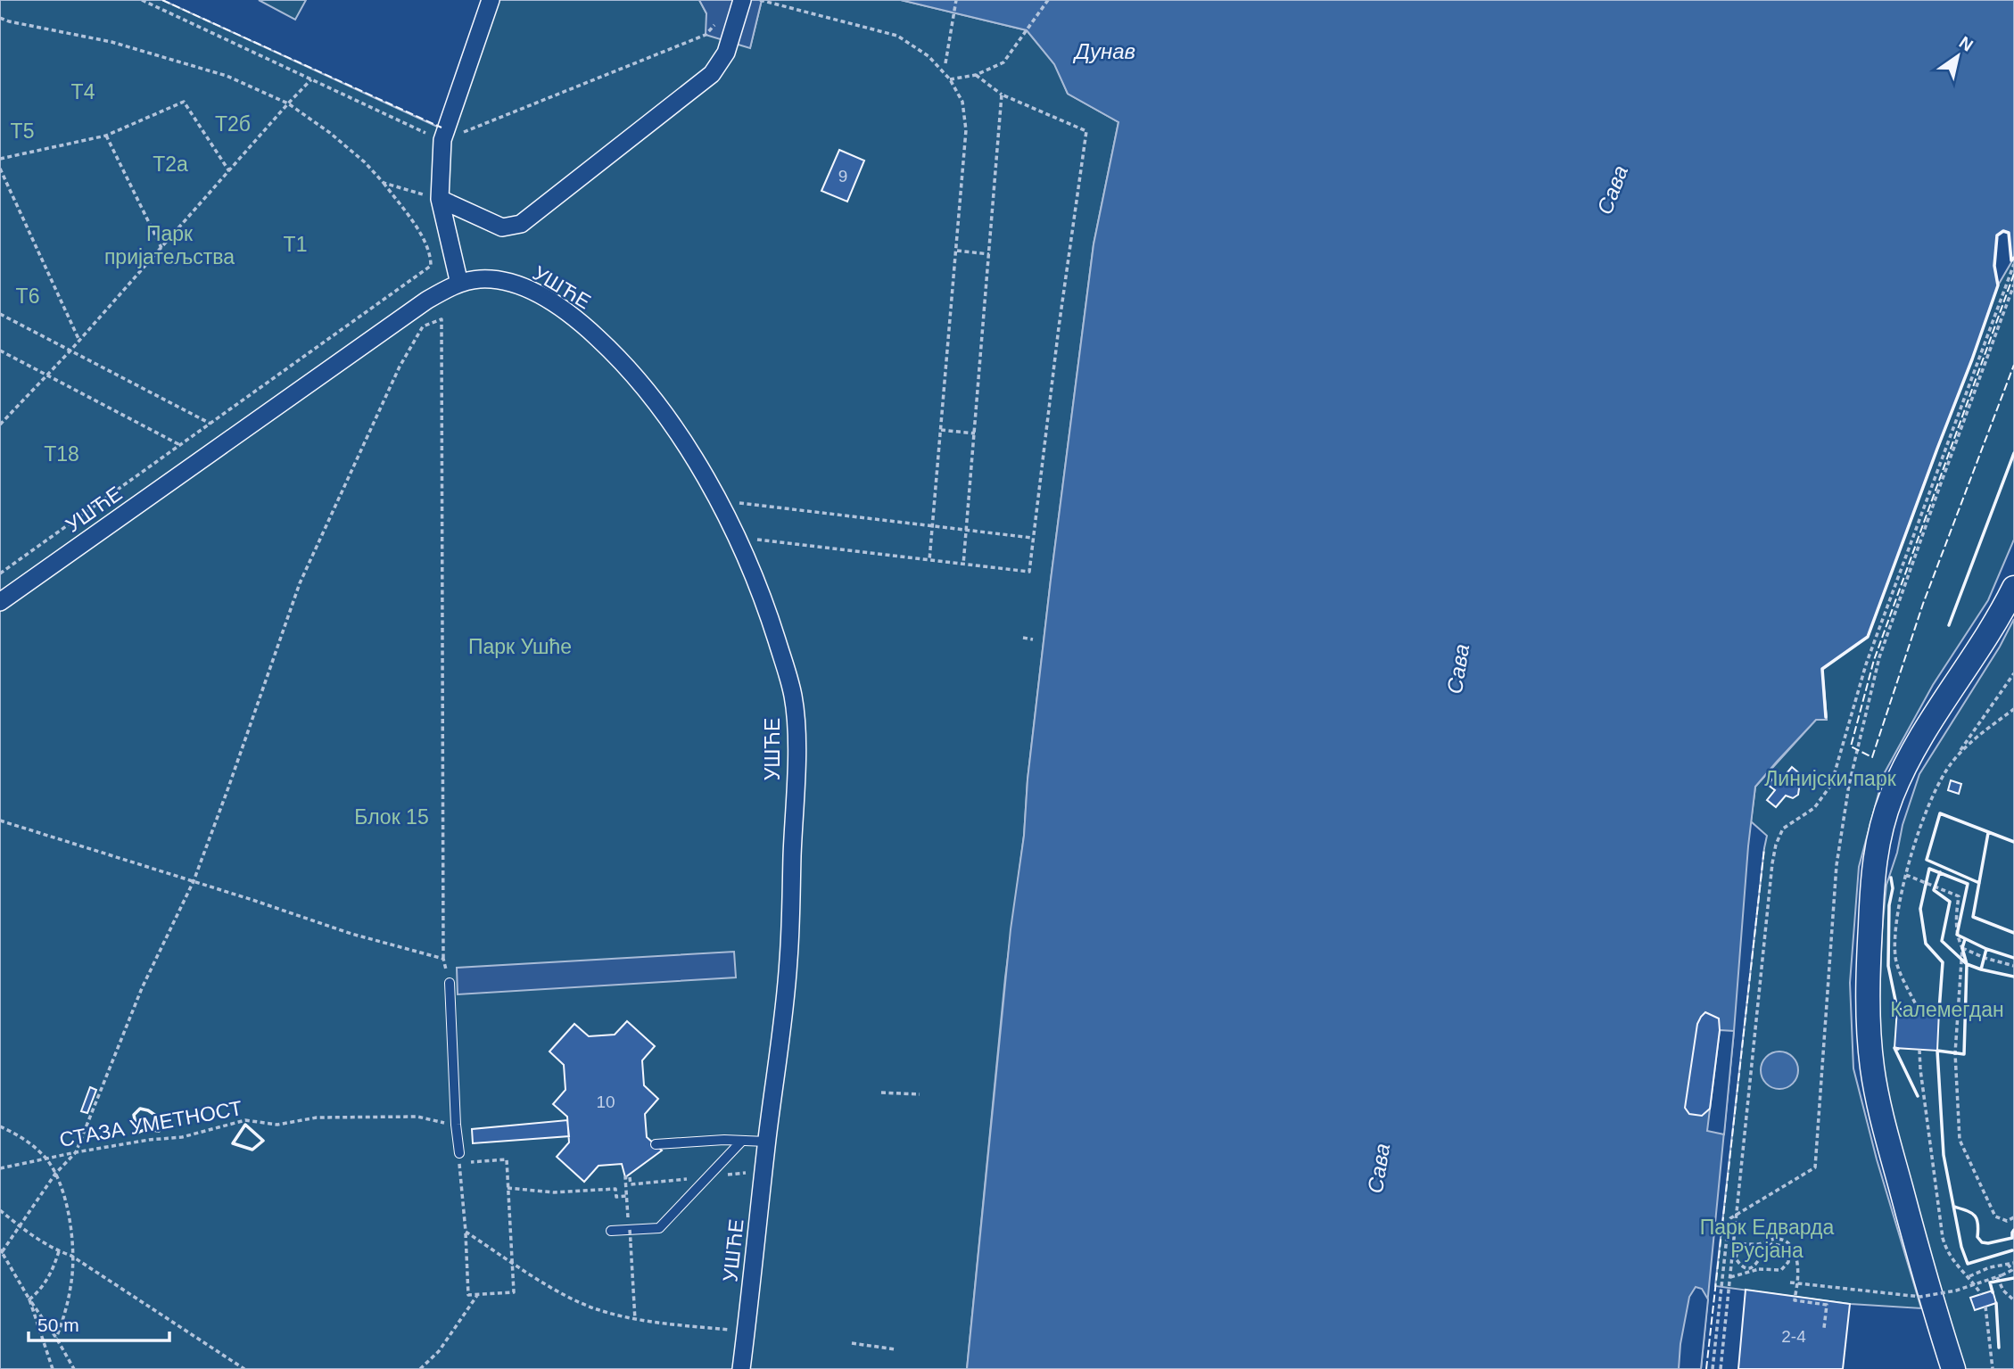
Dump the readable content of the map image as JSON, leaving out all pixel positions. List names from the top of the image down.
{
  "streets": {
    "street": ["УШЋЕ"],
    "path": ["СТАЗА УМЕТНОСТ"]
  },
  "water": ["Дунав", "Сава"],
  "parks": [
    "Т4",
    "Т2б",
    "Т5",
    "Т2а",
    "Парк пријатељства",
    "Т1",
    "Т6",
    "Т18",
    "Парк Ушће",
    "Линијски парк",
    "Блок 15",
    "Калемегдан",
    "Парк Едварда Русјана"
  ],
  "house_numbers": ["9", "10", "2-4"],
  "scale_bar": "50 m",
  "north": "top right"
}
